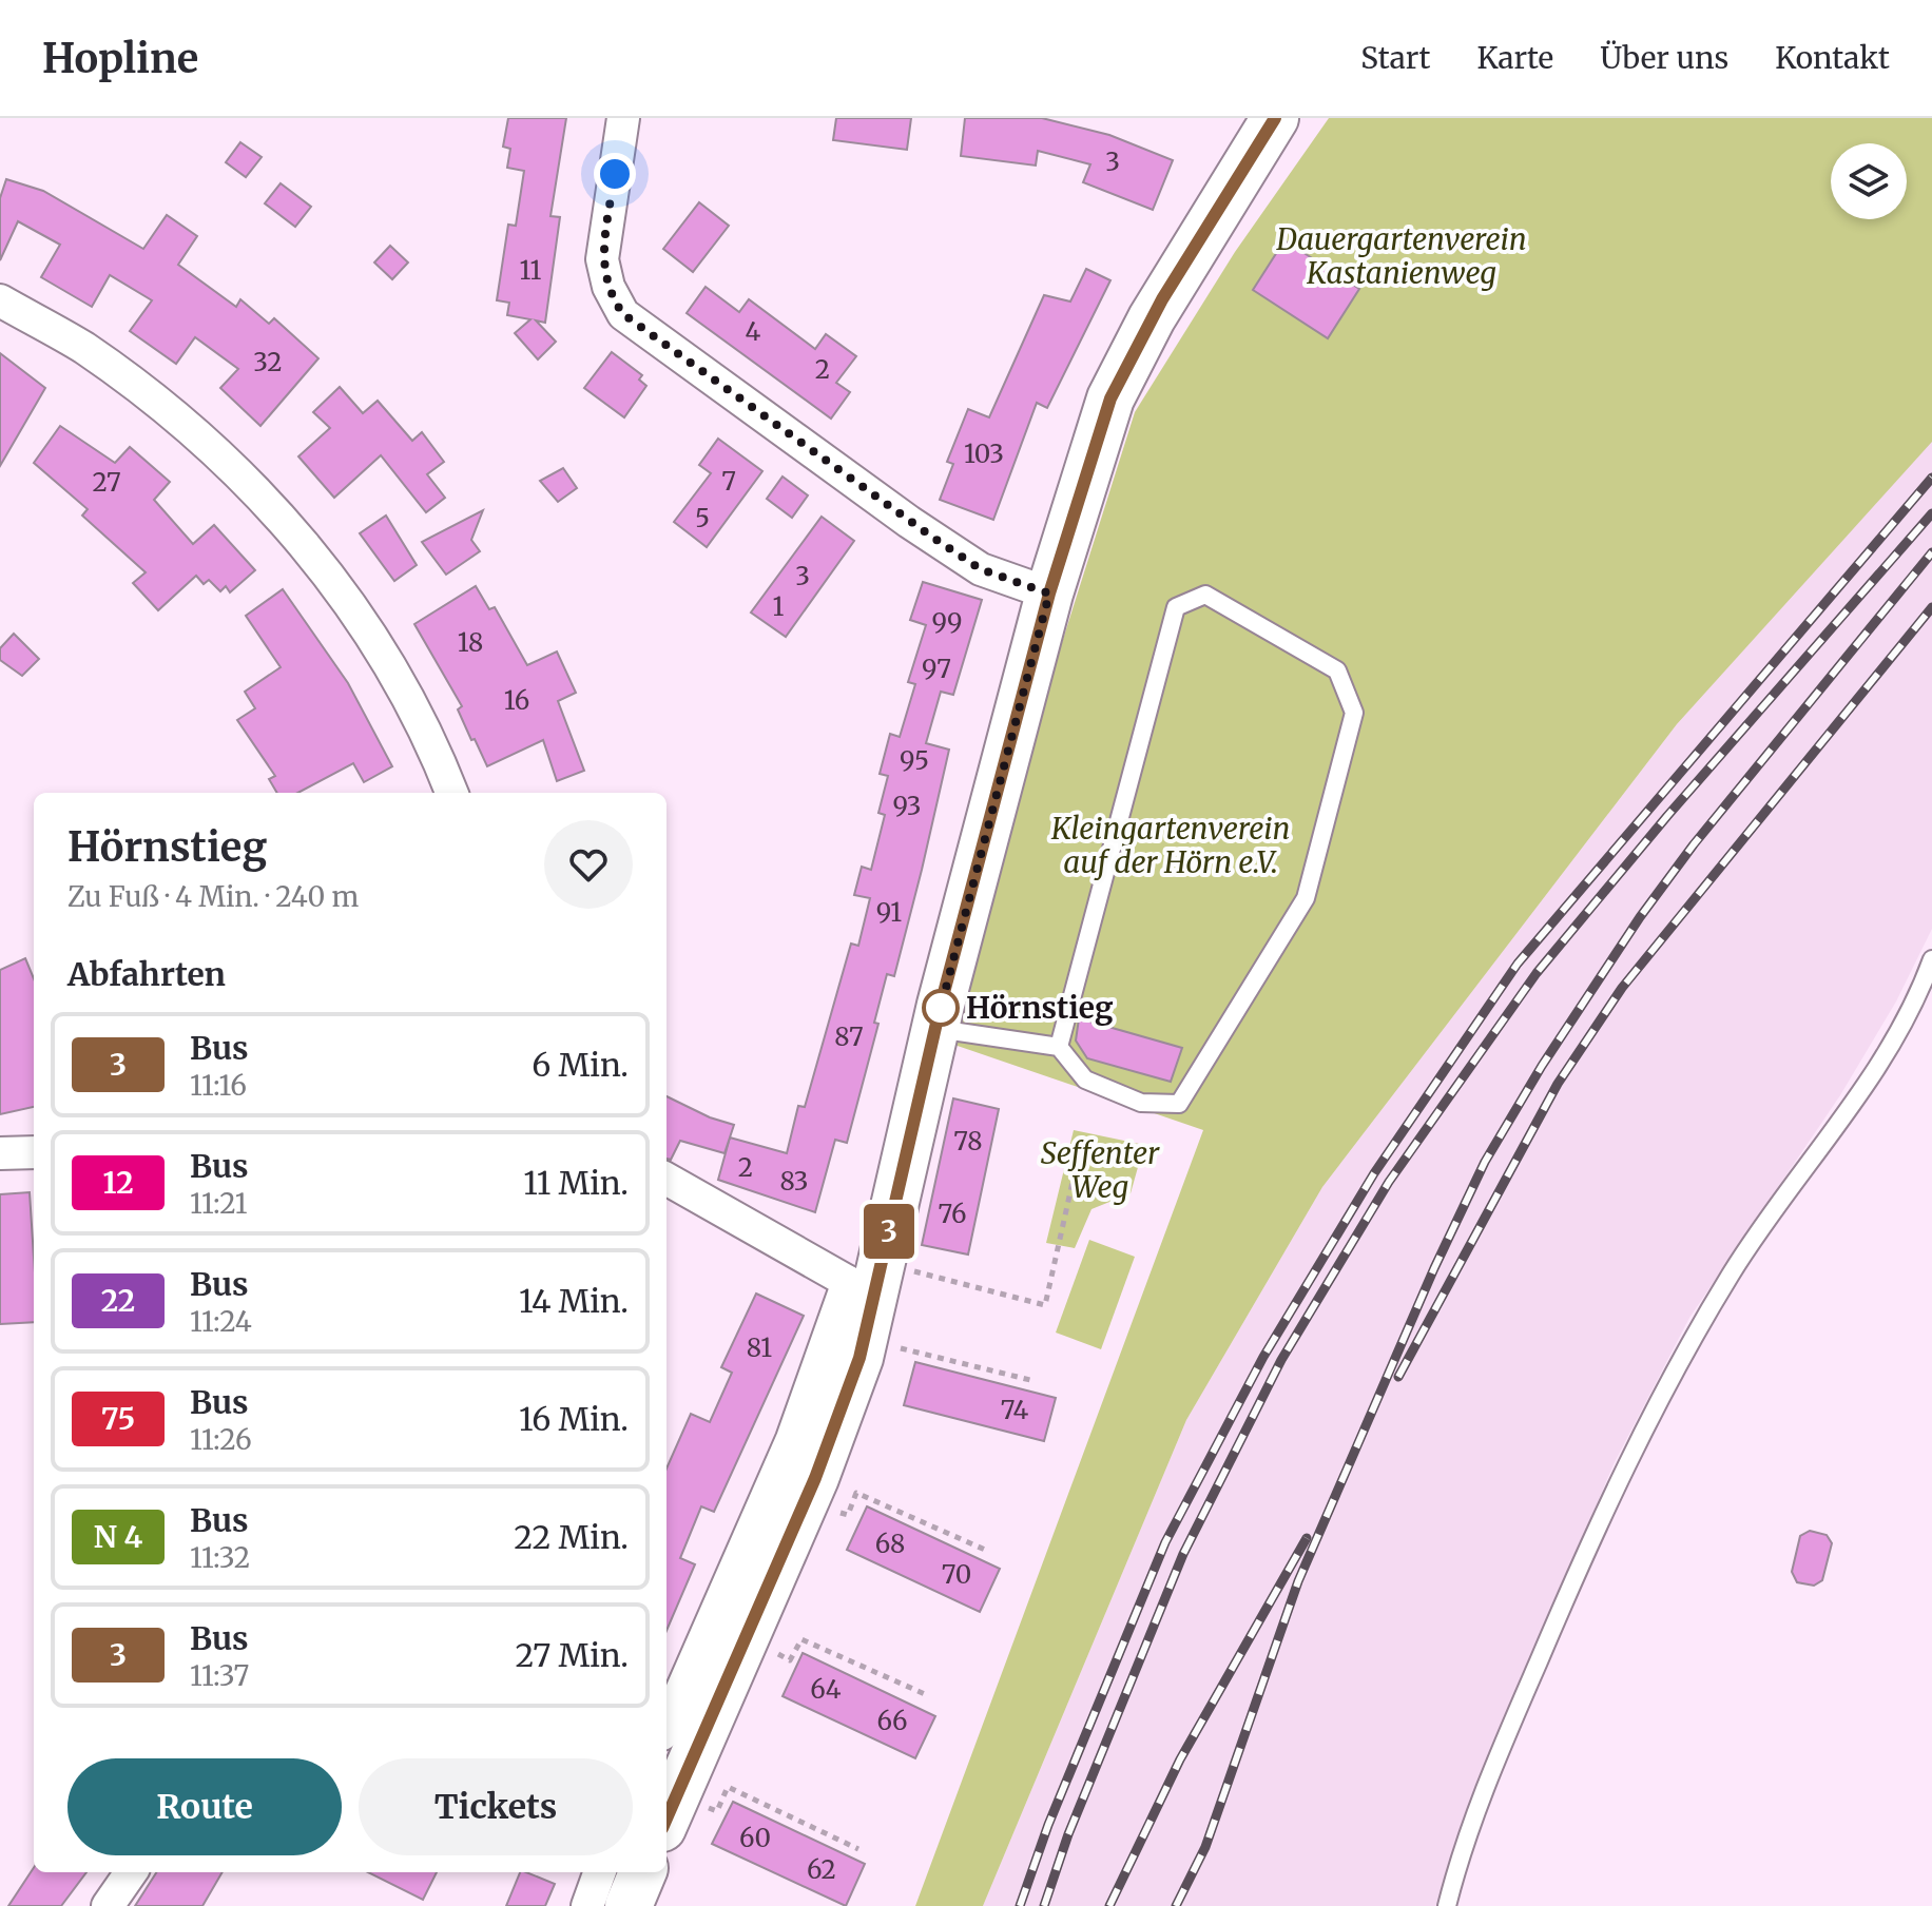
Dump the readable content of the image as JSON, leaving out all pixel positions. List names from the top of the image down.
{
  "parks": ["Dauergartenverein Kastanienweg", "Kleingartenverein auf der Hörn e.V.", "Seffenter Weg"],
  "places": ["Hörnstieg"],
  "lines": ["bus line 3"],
  "house_numbers": [
    "3",
    "11",
    "4",
    "32",
    "2",
    "103",
    "7",
    "27",
    "5",
    "3",
    "1",
    "99",
    "18",
    "97",
    "16",
    "95",
    "93",
    "91",
    "87",
    "78",
    "2",
    "83",
    "76",
    "81",
    "74",
    "68",
    "70",
    "64",
    "66",
    "60",
    "62"
  ],
  "page": {
    "header": "Hopline",
    "nav": [
      "Start",
      "Karte",
      "Über uns",
      "Kontakt"
    ],
    "on_map": "3",
    "heading": [
      ["Hörnstieg", "Zu Fuß · 4 Min. · 240 m"],
      "Abfahrten"
    ],
    "list": [
      {
        "mark": "3",
        "name": "Bus",
        "note": "11:16",
        "value": "6 Min."
      },
      {
        "mark": "12",
        "name": "Bus",
        "note": "11:21",
        "value": "11 Min."
      },
      {
        "mark": "22",
        "name": "Bus",
        "note": "11:24",
        "value": "14 Min."
      },
      {
        "mark": "75",
        "name": "Bus",
        "note": "11:26",
        "value": "16 Min."
      },
      {
        "mark": "N 4",
        "name": "Bus",
        "note": "11:32",
        "value": "22 Min."
      },
      {
        "mark": "3",
        "name": "Bus",
        "note": "11:37",
        "value": "27 Min."
      }
    ],
    "buttons": ["Route", "Tickets"]
  }
}
